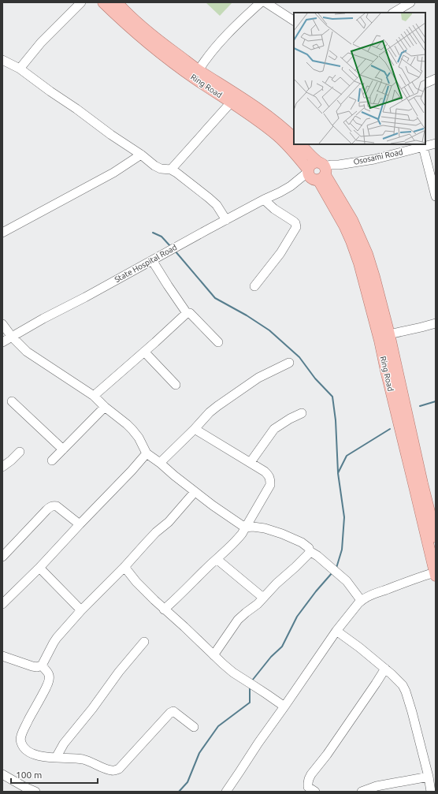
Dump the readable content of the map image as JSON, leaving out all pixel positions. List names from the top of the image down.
{
  "streets": {
    "main road": ["Ring Road"],
    "street": ["Ososami Road", "State Hospital Road"]
  },
  "crossings": [
    ["Ring Road", "Ososami Road"],
    ["Ring Road", "State Hospital Road"],
    ["Ososami Road", "State Hospital Road"]
  ],
  "scale_bar": "100 m"
}
